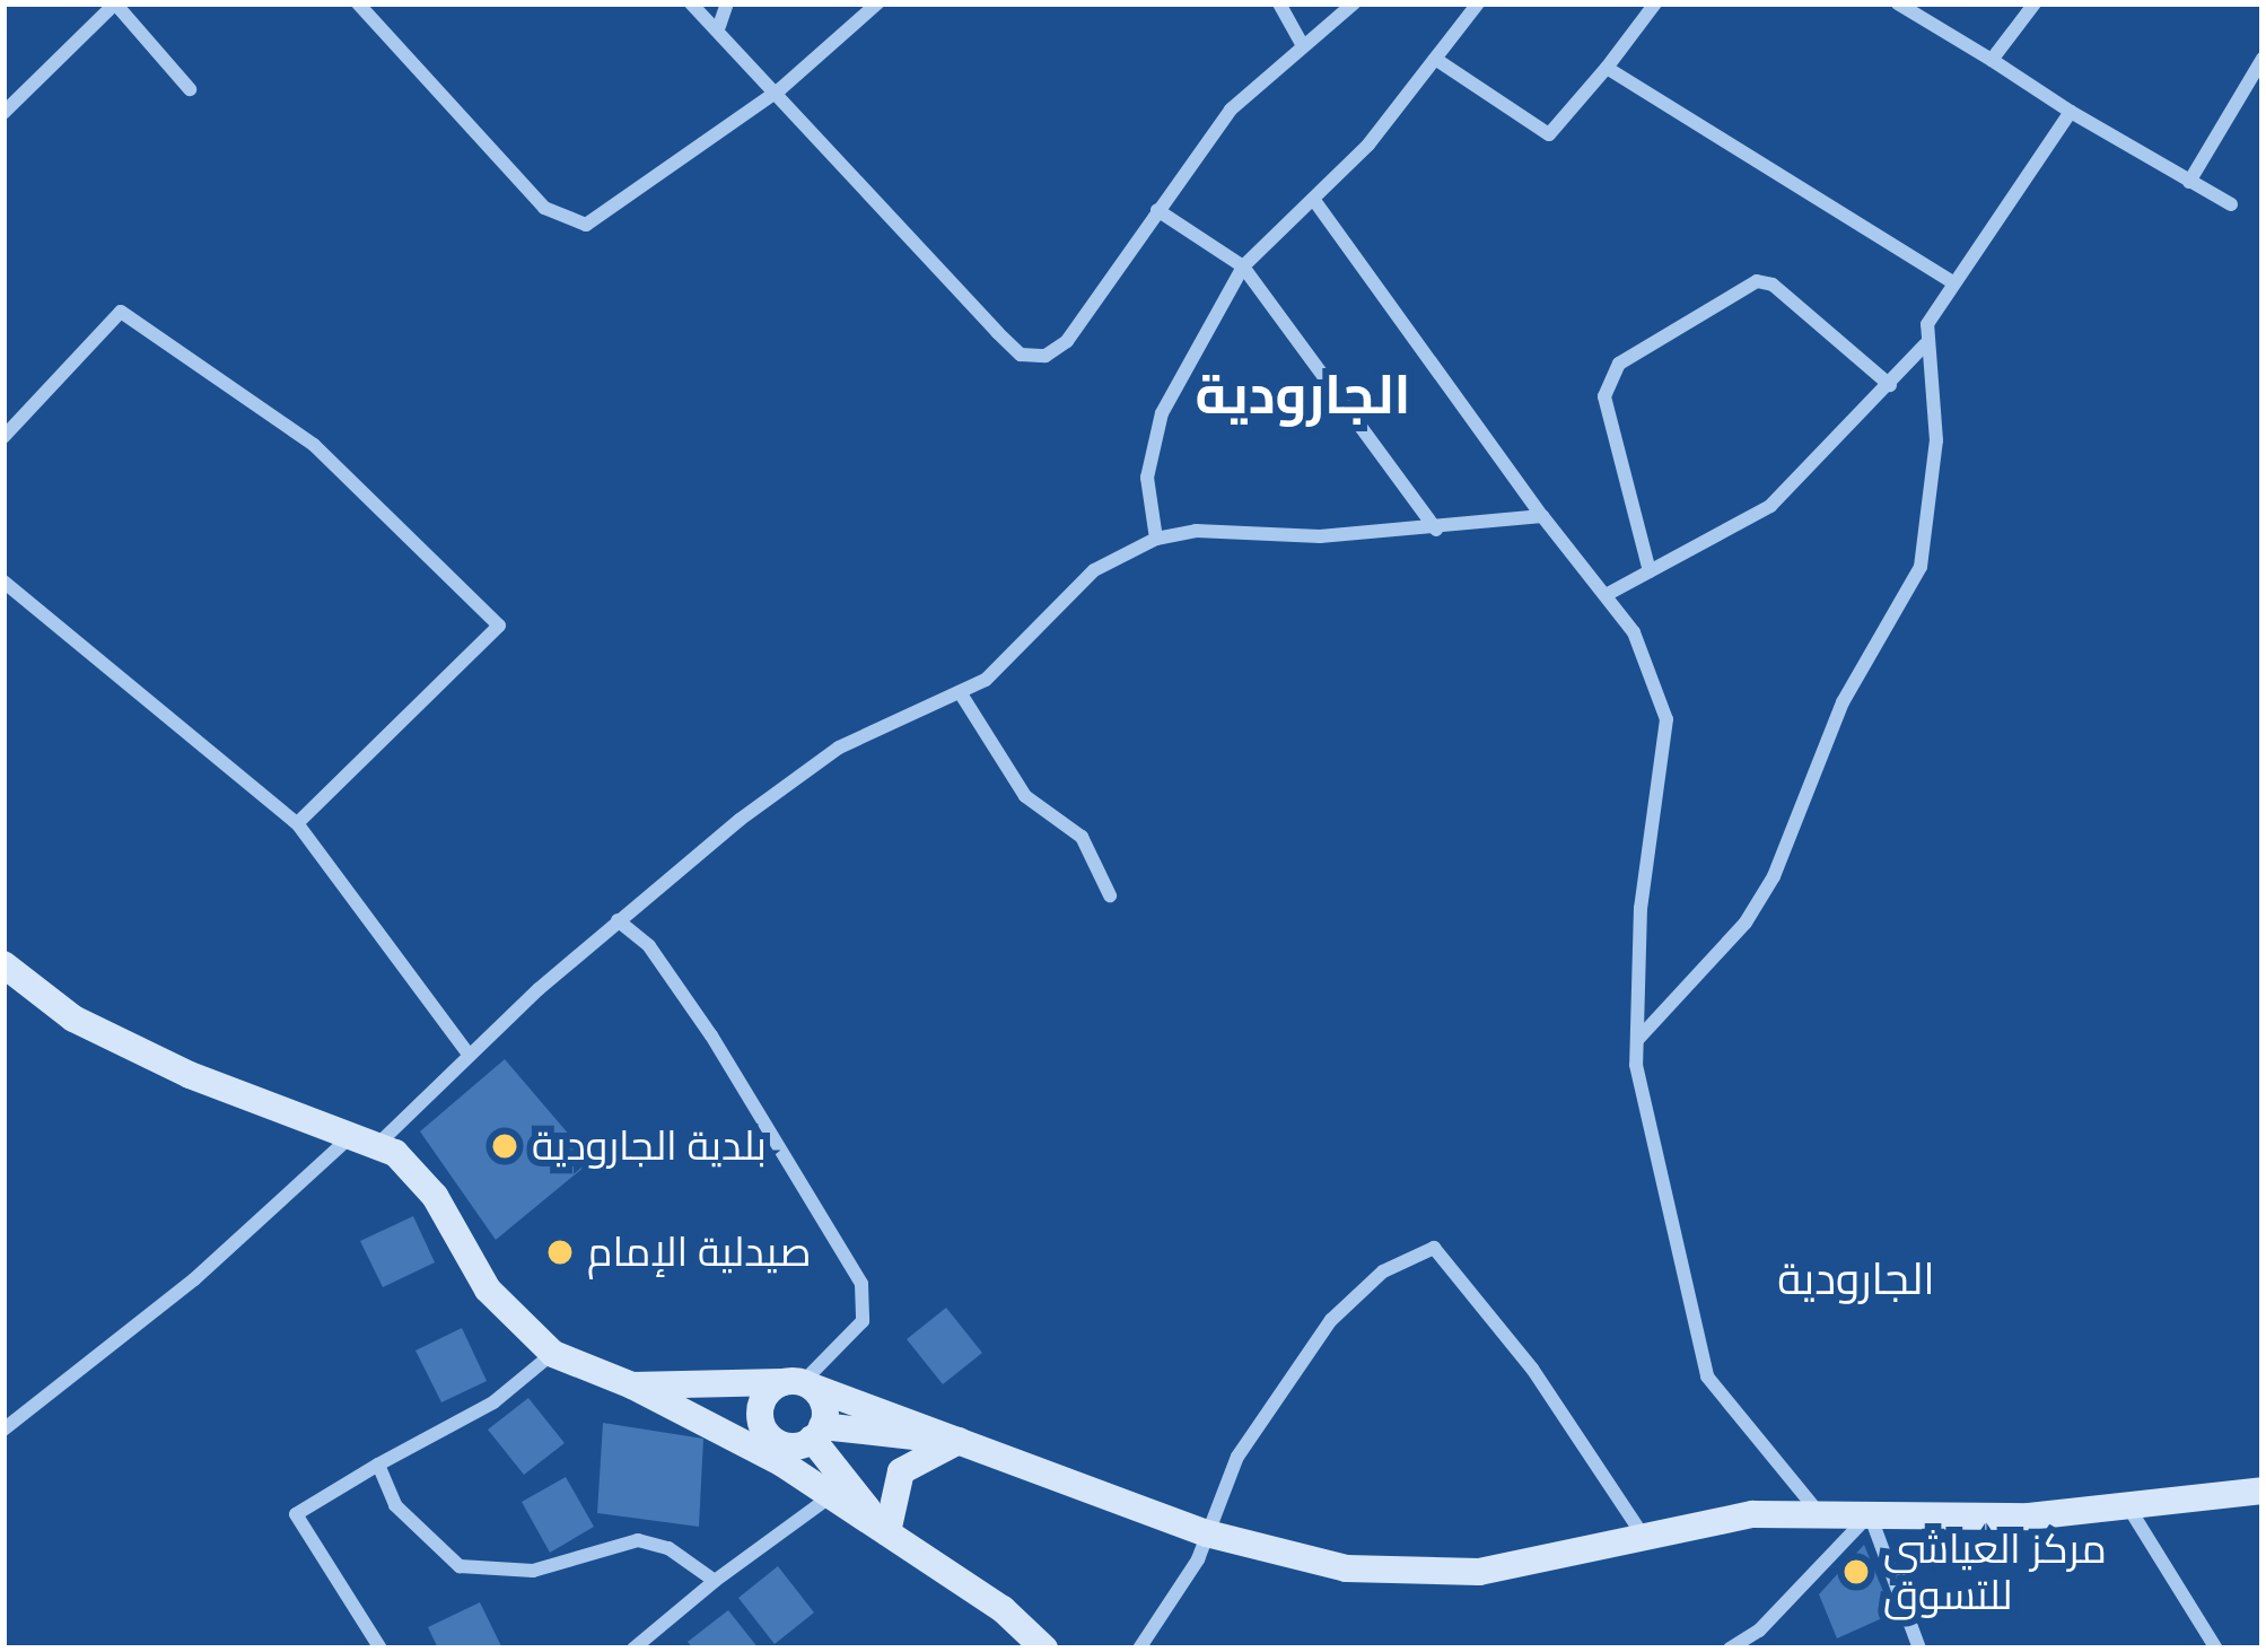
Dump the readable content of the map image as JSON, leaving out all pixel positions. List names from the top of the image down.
{
  "districts": ["الجارودية", "الجارودية"],
  "places": ["بلدية الجارودية", "صيدلية الإمام", "مركز العياشي للتسوق"]
}
